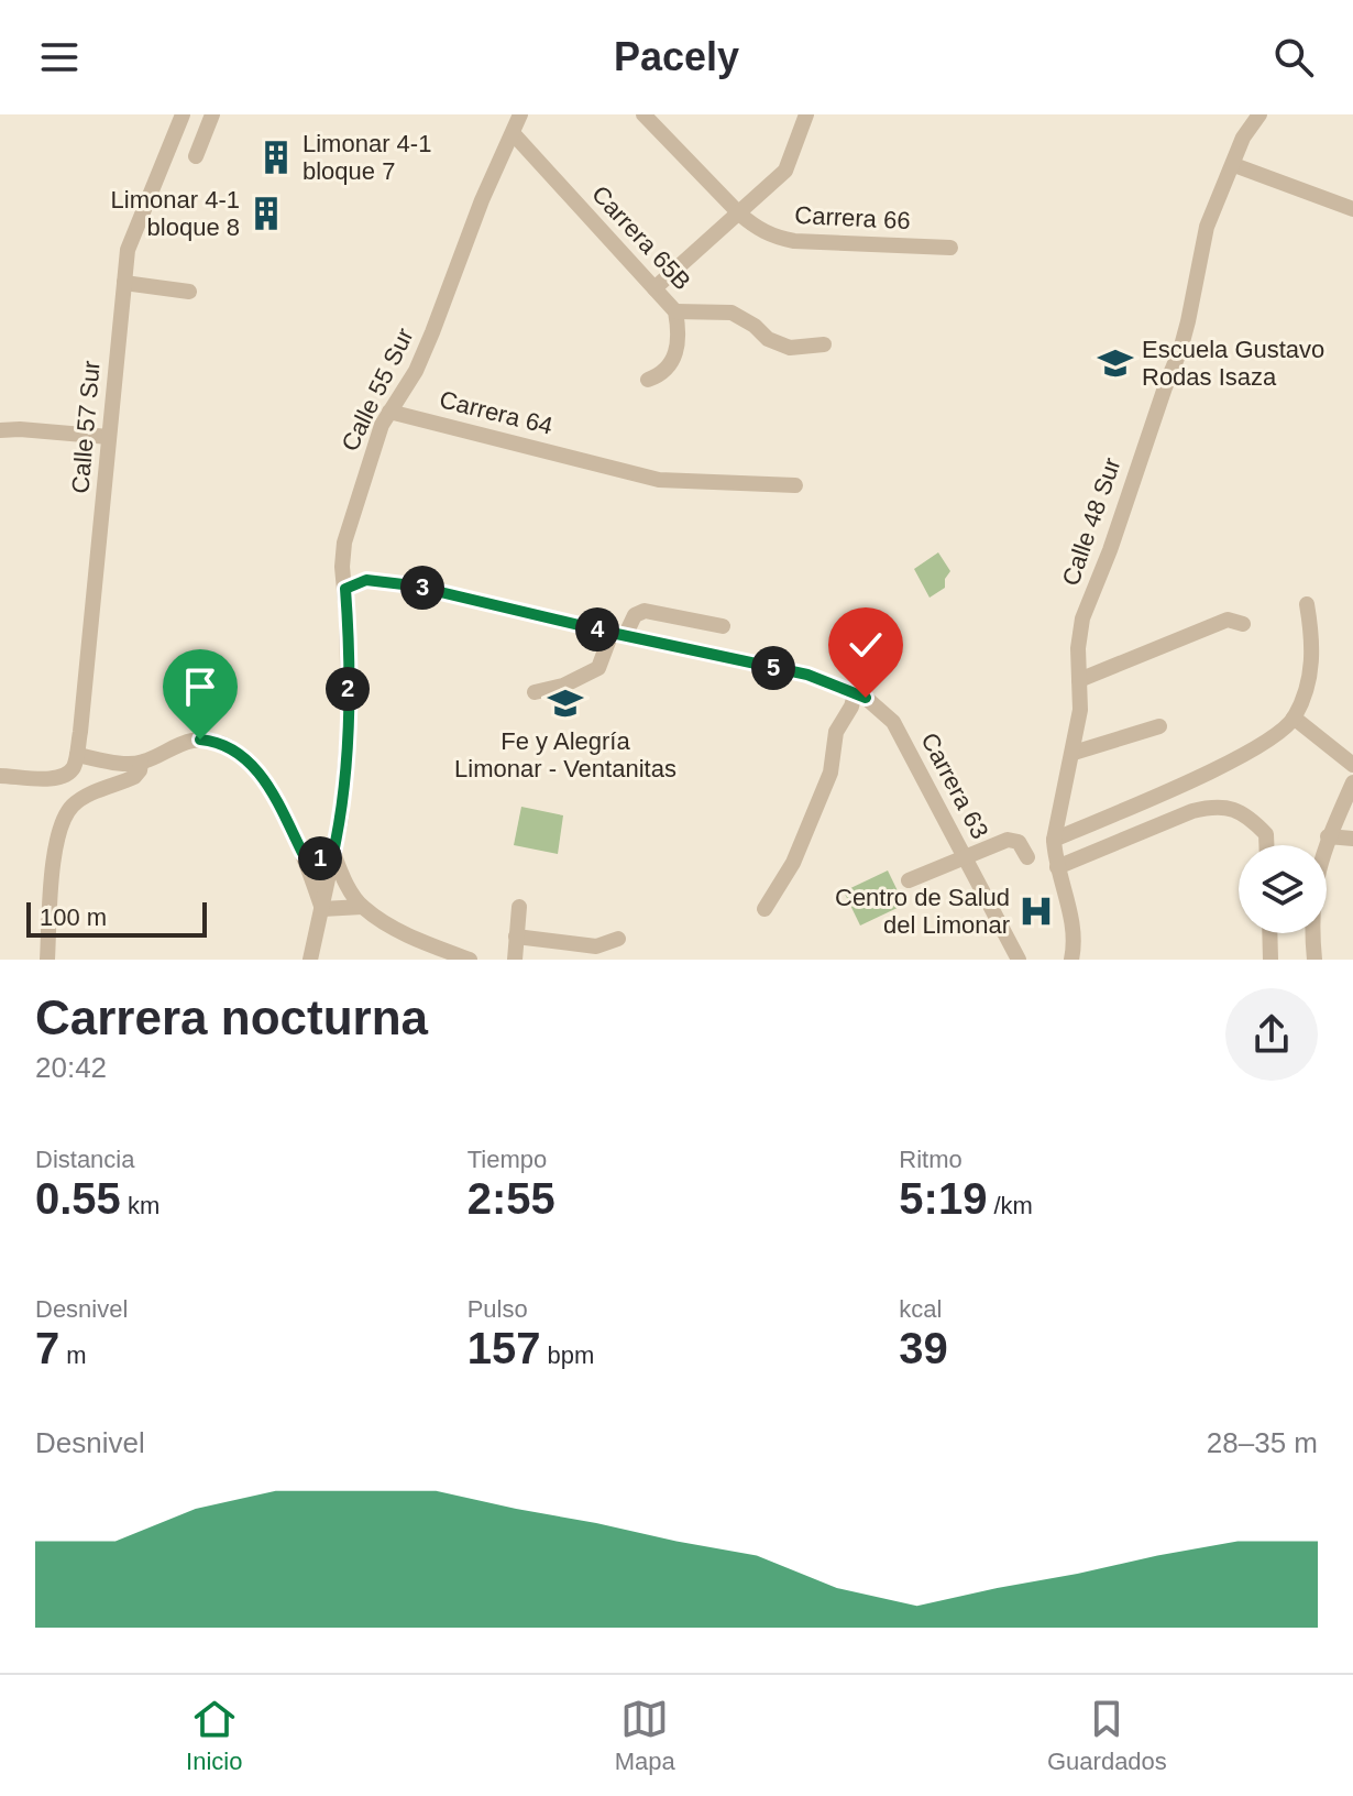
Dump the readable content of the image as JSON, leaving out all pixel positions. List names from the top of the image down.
{
  "streets": {
    "street": [
      "Carrera 66",
      "Carrera 65B",
      "Calle 55 Sur",
      "Carrera 64",
      "Calle 57 Sur",
      "Calle 48 Sur",
      "Carrera 63"
    ]
  },
  "crossings": [
    ["Carrera 65B", "Calle 55 Sur"],
    ["Calle 55 Sur", "Carrera 64"],
    ["Calle 55 Sur", "Carrera 63"]
  ],
  "places": {
    "building": ["Limonar 4-1 bloque 7", "Limonar 4-1 bloque 8"],
    "school or university": ["Escuela Gustavo Rodas Isaza", "Fe y Alegría Limonar - Ventanitas"],
    "hospital": ["Centro de Salud del Limonar"]
  },
  "scale_bar": "100 m",
  "page": {
    "header": "Pacely",
    "pins": [
      "3",
      "4",
      "5",
      "2",
      "1"
    ],
    "scale": "100 m",
    "heading": ["Carrera nocturna", "20:42"],
    "stats": [
      ["Distancia", "0.55 km"],
      ["Tiempo", "2:55"],
      ["Ritmo", "5:19 /km"],
      ["Desnivel", "7 m"],
      ["Pulso", "157 bpm"],
      ["kcal", "39"]
    ],
    "chart": ["Desnivel", "28–35 m"],
    "tabs": ["Inicio", "Mapa", "Guardados"]
  }
}
